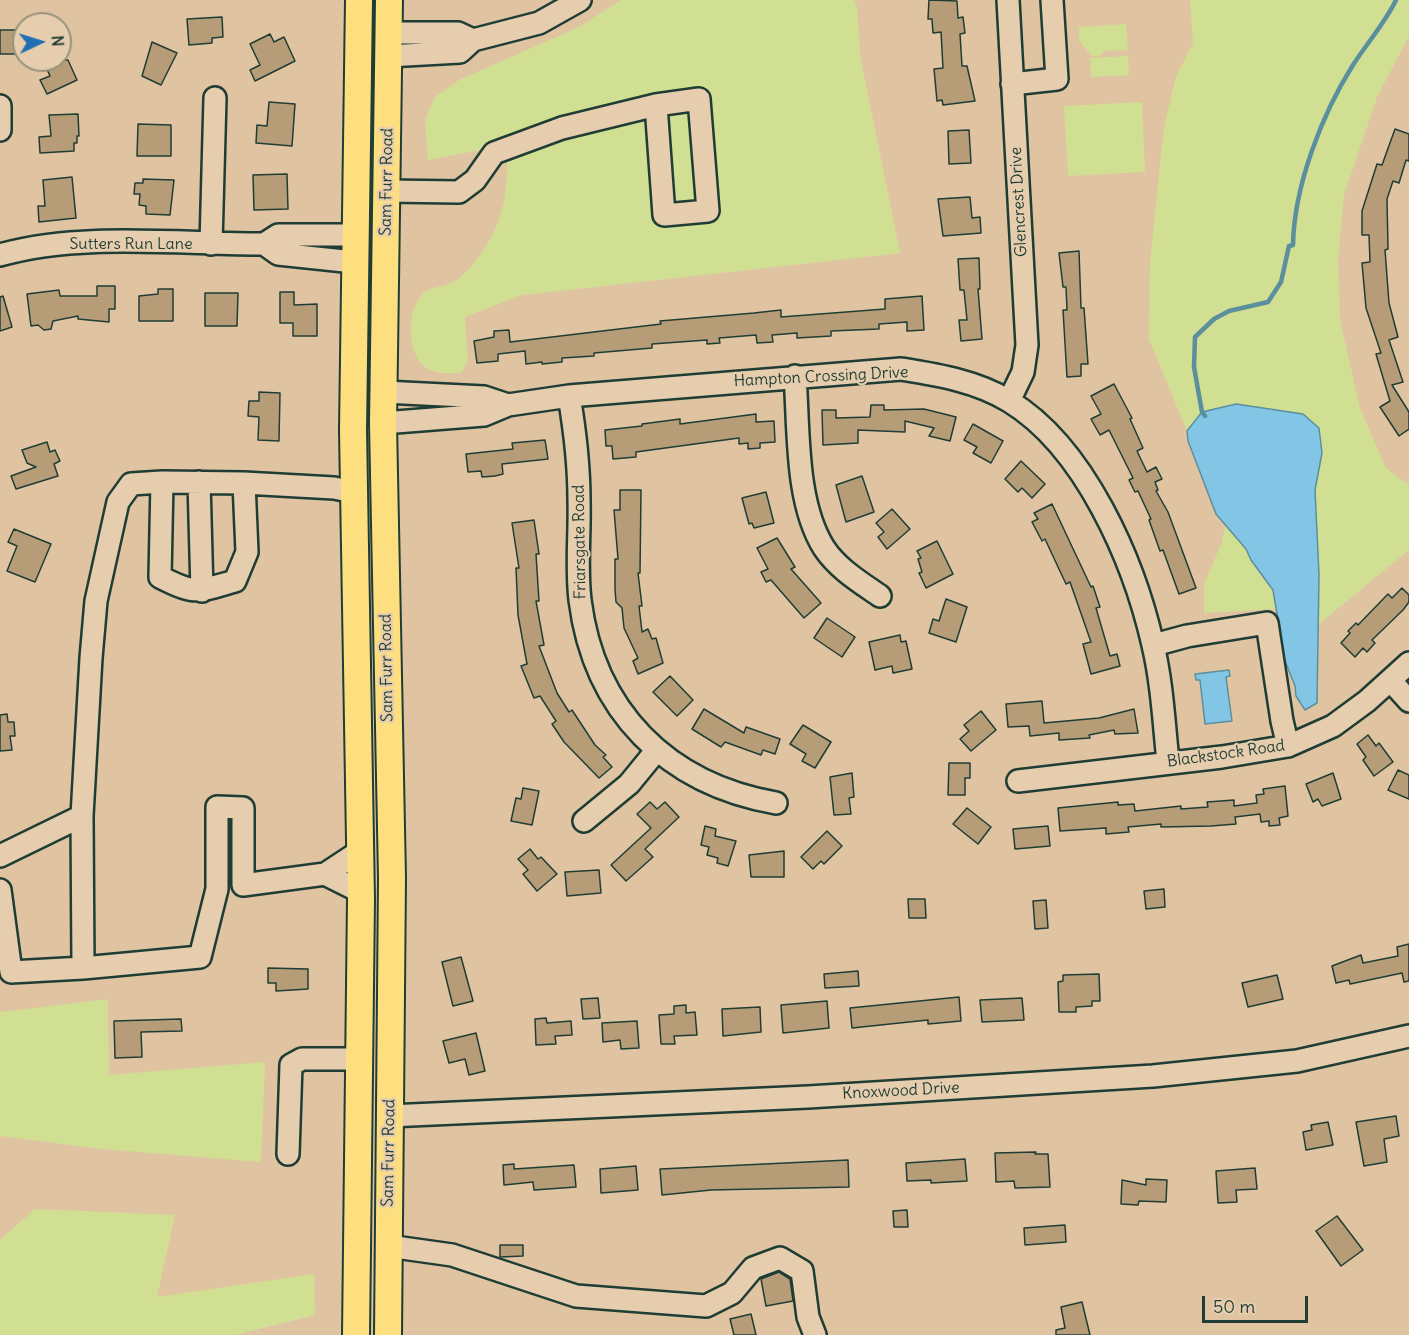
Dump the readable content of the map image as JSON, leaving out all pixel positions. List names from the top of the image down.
{
  "streets": {
    "main road": ["Sam Furr Road"],
    "street": [
      "Glencrest Drive",
      "Sutters Run Lane",
      "Hampton Crossing Drive",
      "Friarsgate Road",
      "Blackstock Road",
      "Knoxwood Drive"
    ]
  },
  "crossings": [
    ["Sam Furr Road", "Sutters Run Lane"],
    ["Sam Furr Road", "Hampton Crossing Drive"],
    ["Sam Furr Road", "Knoxwood Drive"],
    ["Glencrest Drive", "Hampton Crossing Drive"],
    ["Hampton Crossing Drive", "Friarsgate Road"],
    ["Hampton Crossing Drive", "Blackstock Road"]
  ],
  "scale_bar": "50 m",
  "north": "right"
}
